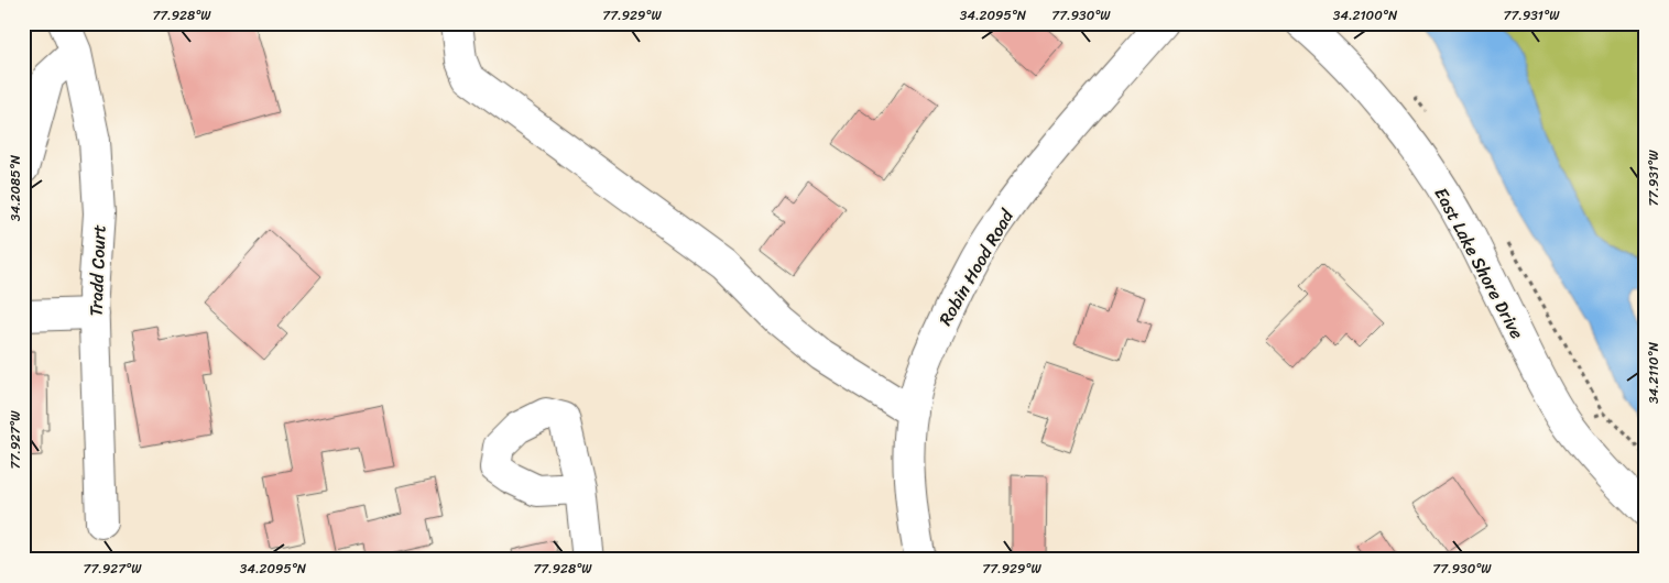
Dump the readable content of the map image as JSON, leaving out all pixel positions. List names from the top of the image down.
{
  "streets": {
    "street": ["East Lake Shore Drive", "Robin Hood Road", "Tradd Court"]
  },
  "coordinates": [
    "77.928°W",
    "77.929°W",
    "34.2095°N",
    "77.930°W",
    "34.2100°N",
    "77.931°W",
    "34.2085°N",
    "34.2110°N",
    "77.927°W"
  ]
}
